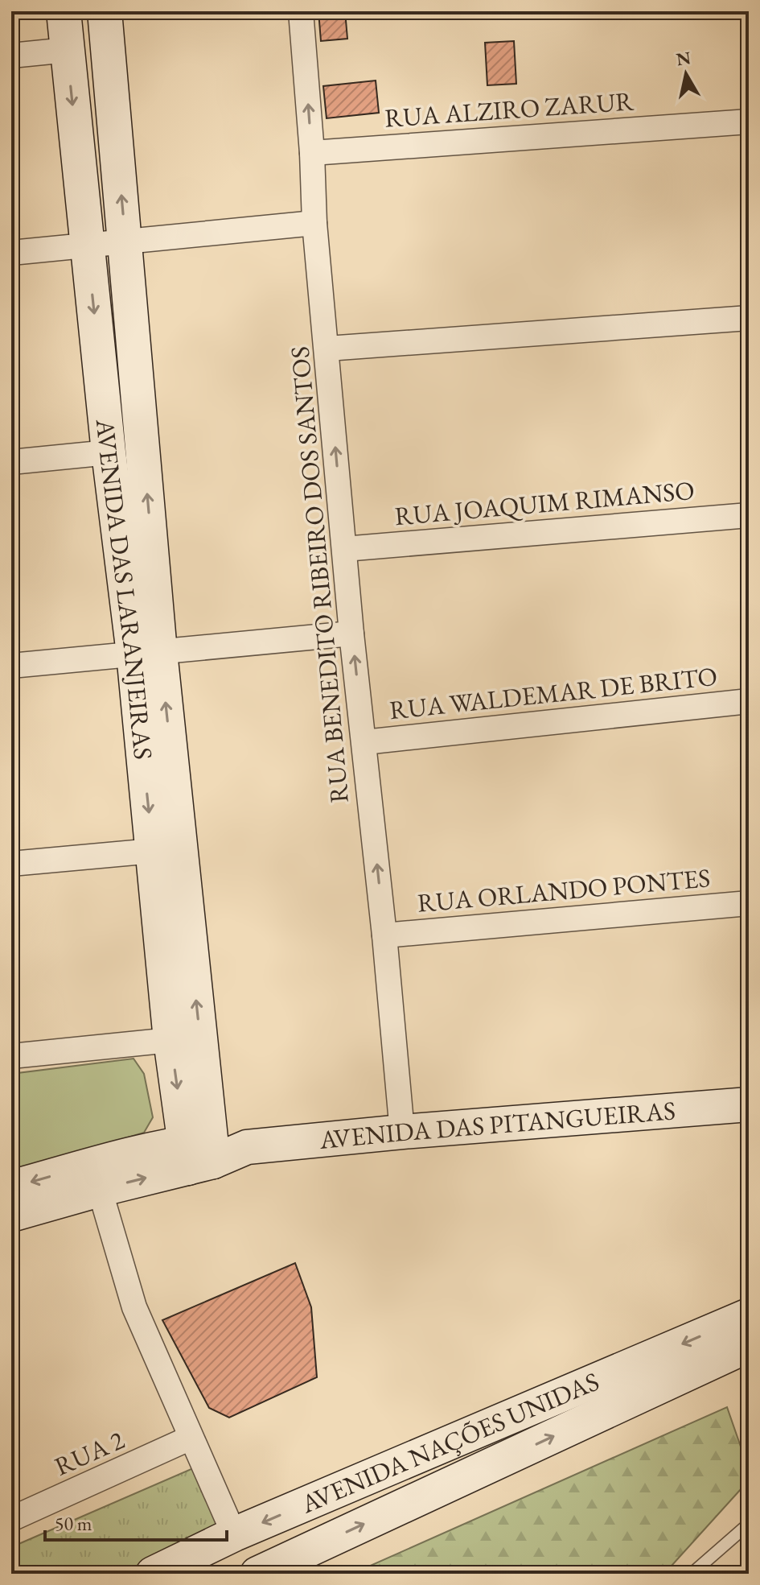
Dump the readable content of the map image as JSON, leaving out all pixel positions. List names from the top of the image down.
{
  "streets": {
    "street": [
      "RUA ALZIRO ZARUR",
      "RUA JOAQUIM RIMANSO",
      "RUA BENEDITO RIBEIRO DOS SANTOS",
      "AVENIDA DAS LARANJEIRAS",
      "RUA WALDEMAR DE BRITO",
      "RUA ORLANDO PONTES",
      "AVENIDA DAS PITANGUEIRAS",
      "AVENIDA NAÇÕES UNIDAS",
      "RUA 2"
    ]
  },
  "crossings": [
    ["RUA ALZIRO ZARUR", "RUA BENEDITO RIBEIRO DOS SANTOS"],
    ["RUA JOAQUIM RIMANSO", "RUA BENEDITO RIBEIRO DOS SANTOS"],
    ["RUA BENEDITO RIBEIRO DOS SANTOS", "RUA WALDEMAR DE BRITO"],
    ["RUA BENEDITO RIBEIRO DOS SANTOS", "RUA ORLANDO PONTES"],
    ["RUA BENEDITO RIBEIRO DOS SANTOS", "AVENIDA DAS PITANGUEIRAS"],
    ["AVENIDA DAS LARANJEIRAS", "AVENIDA DAS PITANGUEIRAS"]
  ],
  "one_way": ["RUA BENEDITO RIBEIRO DOS SANTOS"],
  "scale_bar": "50 m",
  "north": "top"
}
